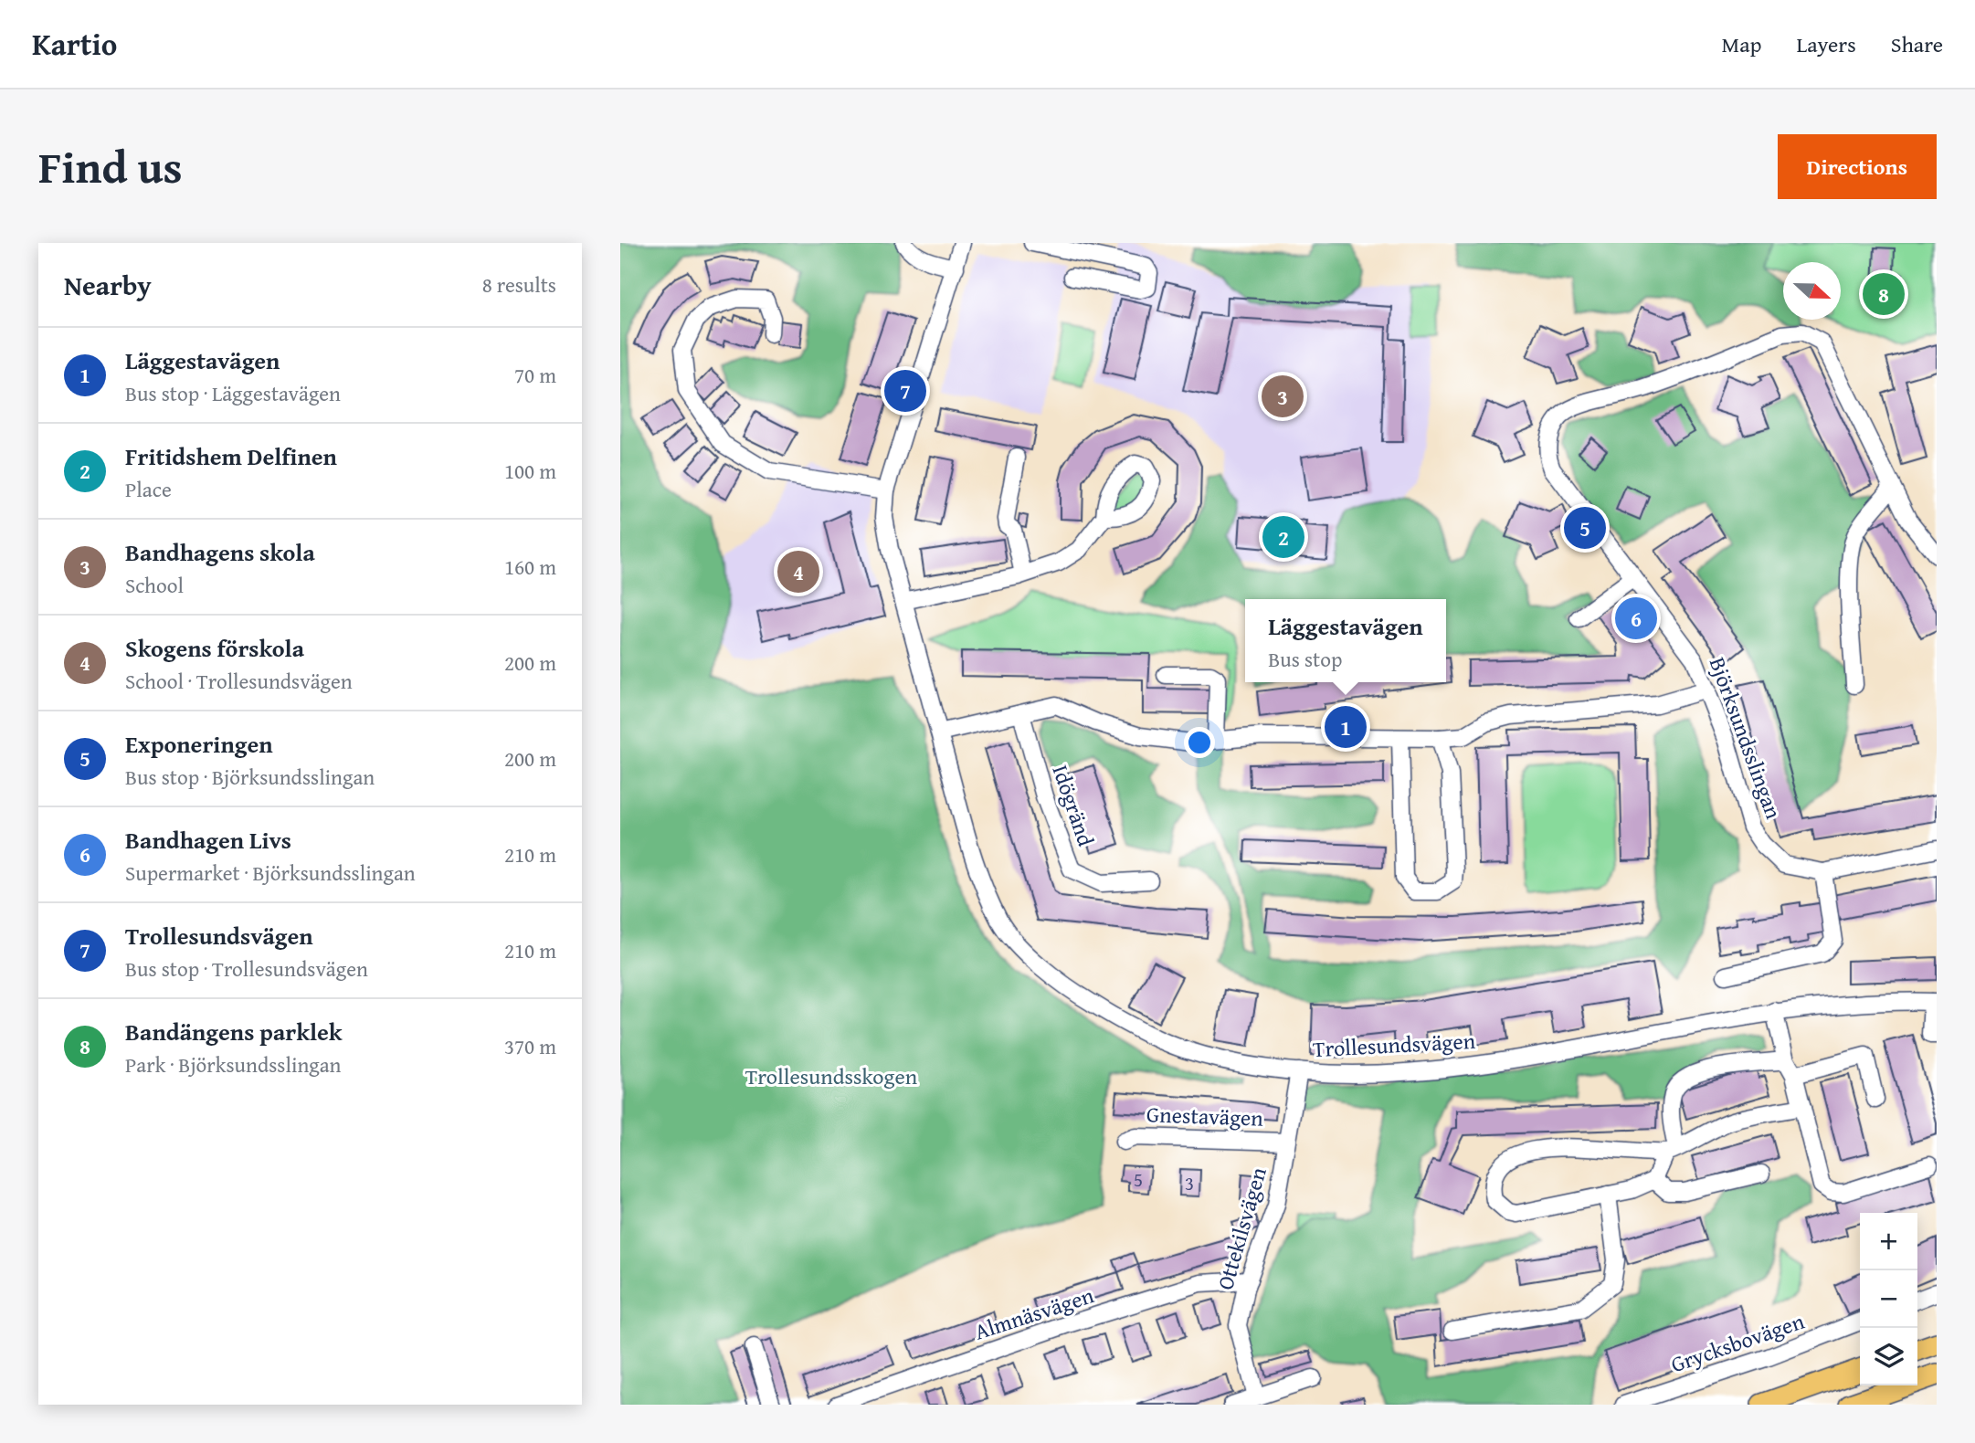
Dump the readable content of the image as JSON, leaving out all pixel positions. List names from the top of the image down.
{
  "streets": {
    "street": [
      "Björksundsslingan",
      "Idögränd",
      "Trollesundsvägen",
      "Gnestavägen",
      "Ottekilsvägen",
      "Almnäsvägen",
      "Grycksbovägen"
    ]
  },
  "crossings": [
    ["Trollesundsvägen", "Ottekilsvägen"],
    ["Gnestavägen", "Ottekilsvägen"],
    ["Ottekilsvägen", "Almnäsvägen"]
  ],
  "parks": ["Trollesundsskogen"],
  "house_numbers": ["5", "3"],
  "north": "right",
  "page": {
    "header": "Kartio",
    "nav": ["Map", "Layers", "Share"],
    "title": "Find us",
    "buttons": "Directions",
    "heading": ["Nearby", "8 results"],
    "pins": [
      "8",
      "7",
      "3",
      "5",
      "2",
      "4",
      "6",
      "1"
    ],
    "list": [
      {
        "mark": "1",
        "name": "Läggestavägen",
        "note": "Bus stop · Läggestavägen",
        "value": "70 m"
      },
      {
        "mark": "2",
        "name": "Fritidshem Delfinen",
        "note": "Place",
        "value": "100 m"
      },
      {
        "mark": "3",
        "name": "Bandhagens skola",
        "note": "School",
        "value": "160 m"
      },
      {
        "mark": "4",
        "name": "Skogens förskola",
        "note": "School · Trollesundsvägen",
        "value": "200 m"
      },
      {
        "mark": "5",
        "name": "Exponeringen",
        "note": "Bus stop · Björksundsslingan",
        "value": "200 m"
      },
      {
        "mark": "6",
        "name": "Bandhagen Livs",
        "note": "Supermarket · Björksundsslingan",
        "value": "210 m"
      },
      {
        "mark": "7",
        "name": "Trollesundsvägen",
        "note": "Bus stop · Trollesundsvägen",
        "value": "210 m"
      },
      {
        "mark": "8",
        "name": "Bandängens parklek",
        "note": "Park · Björksundsslingan",
        "value": "370 m"
      }
    ],
    "popup": ["Läggestavägen", "Bus stop"],
    "map_buttons": ["+", "−"]
  }
}
